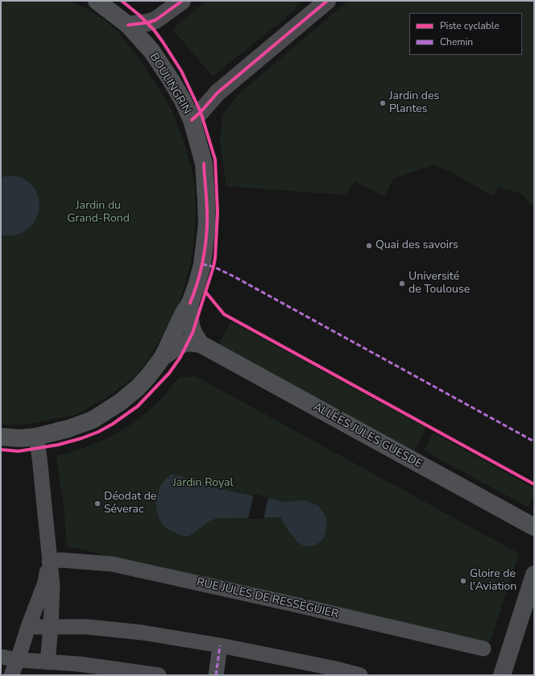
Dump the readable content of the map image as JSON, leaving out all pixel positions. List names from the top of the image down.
{
  "streets": {
    "main road": ["BOULINGRIN", "ALLÉES JULES GUESDE"],
    "street": ["RUE JULES DE RESSÉGUIER"]
  },
  "crossings": [
    ["BOULINGRIN", "ALLÉES JULES GUESDE"]
  ],
  "parks": ["Jardin du Grand-Rond", "Jardin Royal"],
  "places": [
    "Jardin des Plantes",
    "Quai des savoirs",
    "Université de Toulouse",
    "Déodat de Séverac",
    "Gloire de l'Aviation"
  ],
  "legend": ["Piste cyclable", "Chemin"]
}
